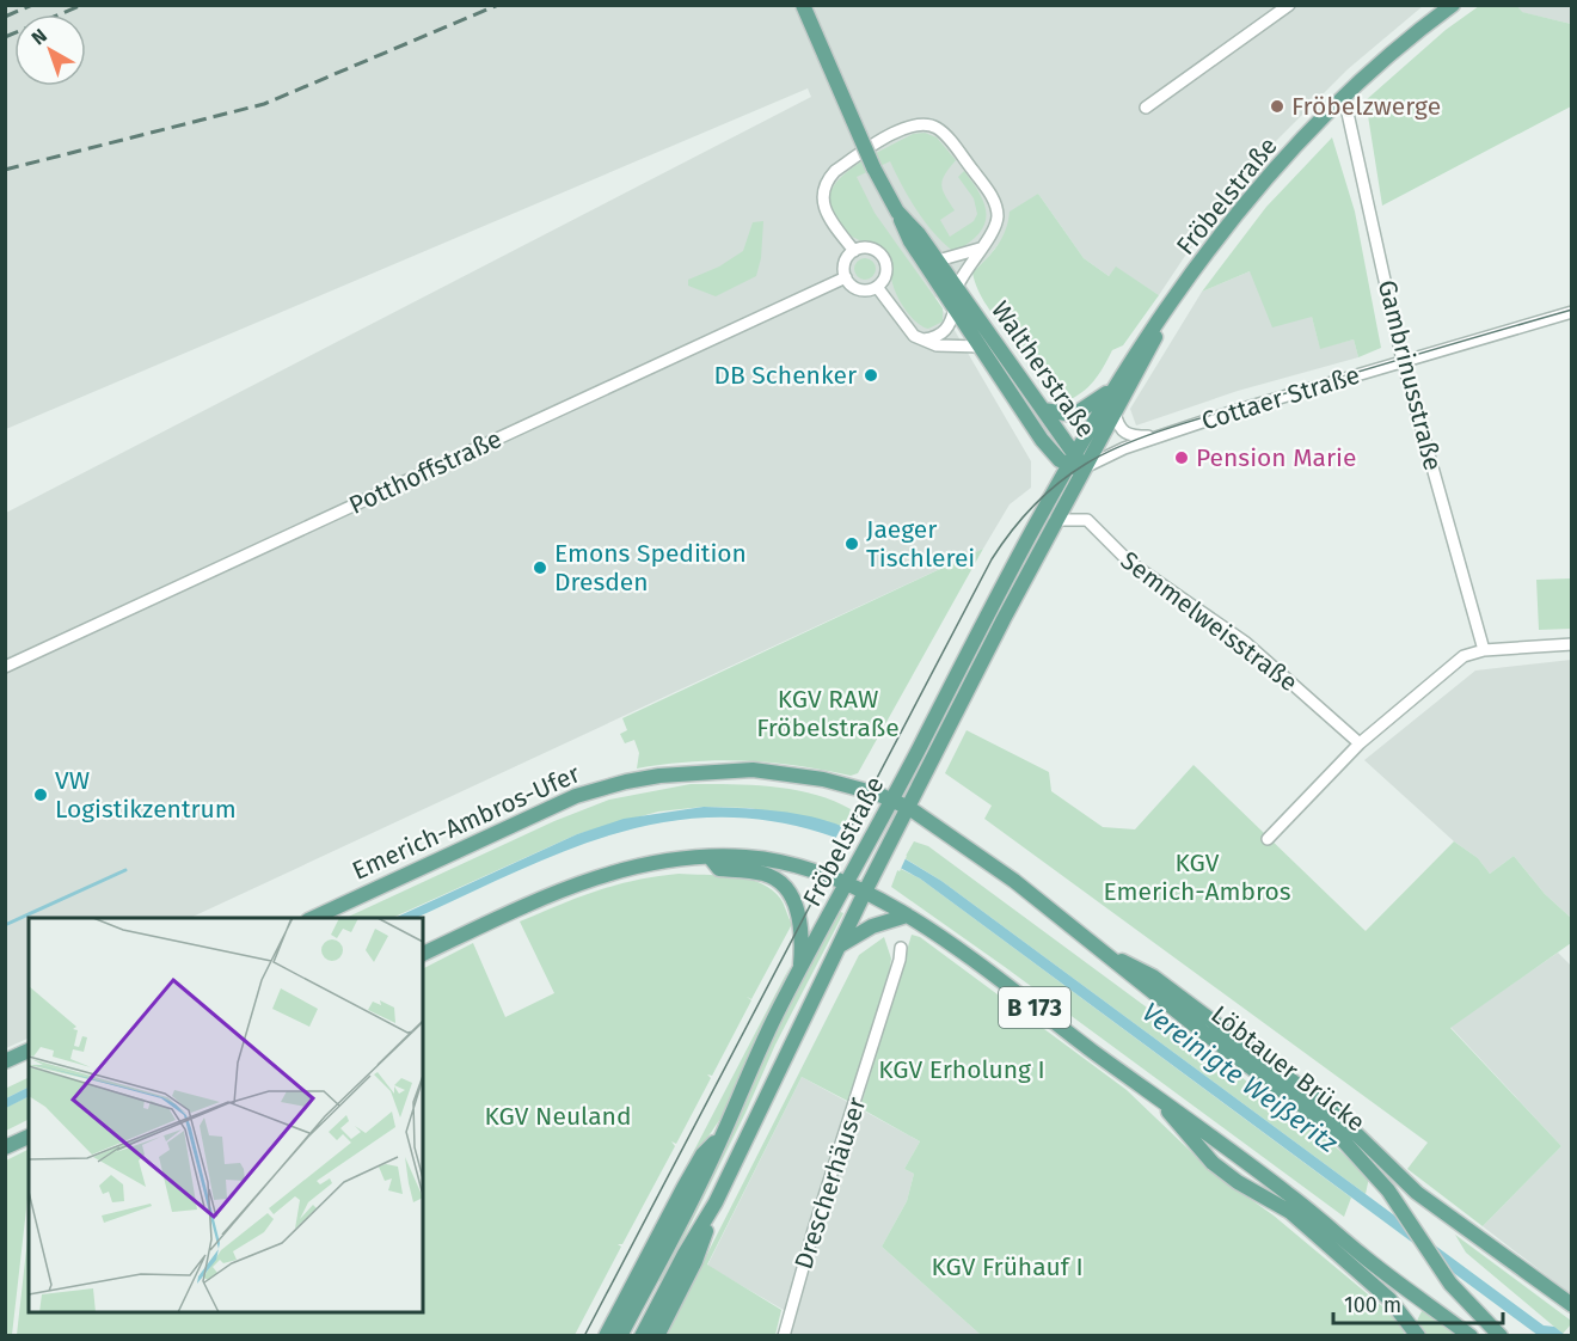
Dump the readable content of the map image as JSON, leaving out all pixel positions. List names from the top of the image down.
{
  "streets": {
    "main road": [
      "Fröbelstraße",
      "Waltherstraße",
      "Emerich-Ambros-Ufer",
      "B 173",
      "Löbtauer Brücke"
    ],
    "street": [
      "Gambrinusstraße",
      "Cottaer Straße",
      "Potthoffstraße",
      "Semmelweisstraße",
      "Drescherhäuser"
    ]
  },
  "crossings": [
    ["Fröbelstraße", "Waltherstraße"],
    ["Fröbelstraße", "Gambrinusstraße"],
    ["Fröbelstraße", "Cottaer Straße"],
    ["Fröbelstraße", "Semmelweisstraße"],
    ["Fröbelstraße", "Emerich-Ambros-Ufer"],
    ["Waltherstraße", "Cottaer Straße"],
    ["Gambrinusstraße", "Cottaer Straße"],
    ["Emerich-Ambros-Ufer", "Löbtauer Brücke"]
  ],
  "water": ["Vereinigte Weißeritz"],
  "parks": [
    "KGV RAW Fröbelstraße",
    "KGV Emerich-Ambros",
    "KGV Erholung I",
    "KGV Neuland",
    "KGV Frühauf I"
  ],
  "places": [
    "Fröbelzwerge",
    "DB Schenker",
    "Pension Marie",
    "Jaeger Tischlerei",
    "Emons Spedition Dresden",
    "VW Logistikzentrum"
  ],
  "scale_bar": "100 m",
  "north": "top left"
}
